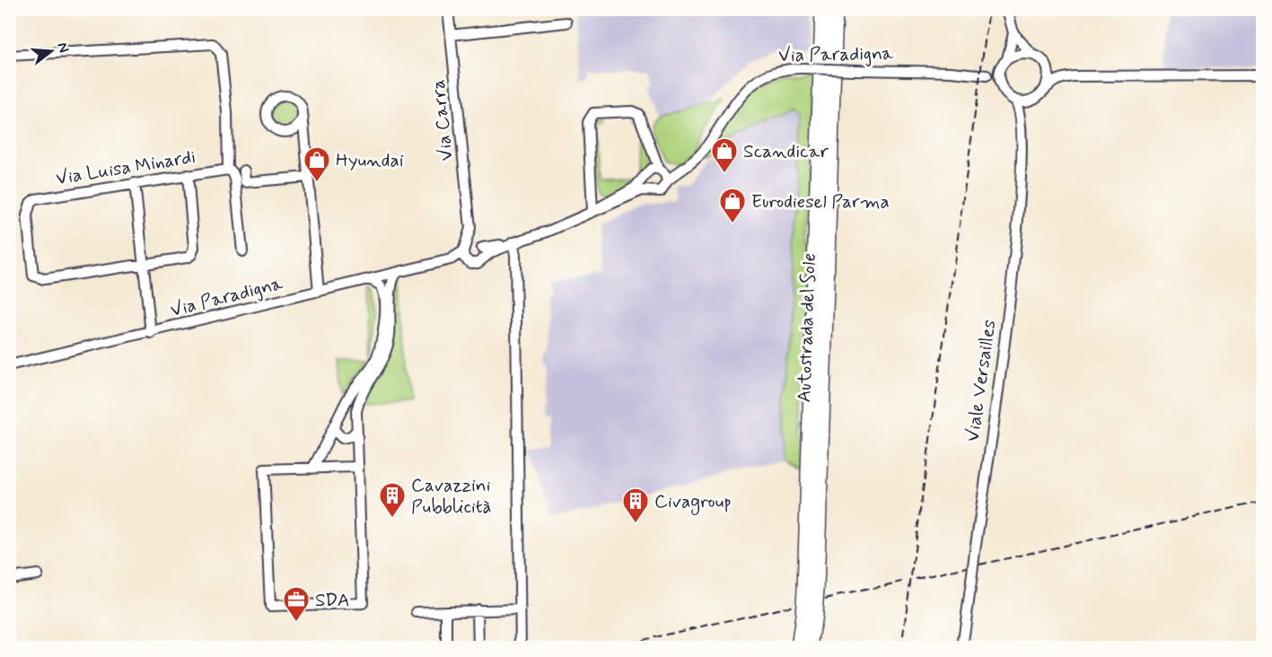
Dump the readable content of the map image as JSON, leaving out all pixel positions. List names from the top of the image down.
{
  "streets": {
    "highway": ["Autostrada del Sole"],
    "street": [
      "Via Paradigna",
      "Via Carra",
      "Via Luisa Minardi",
      "Viale Versailles"
    ]
  },
  "crossings": [
    ["Via Paradigna", "Via Carra"],
    ["Via Paradigna", "Viale Versailles"]
  ],
  "places": {
    "shop": ["Scandicar", "Hyundai", "Eurodiesel Parma"],
    "building": ["Cavazzini Pubblicità", "Civagroup"],
    "office": ["SDA"]
  },
  "north": "right"
}
